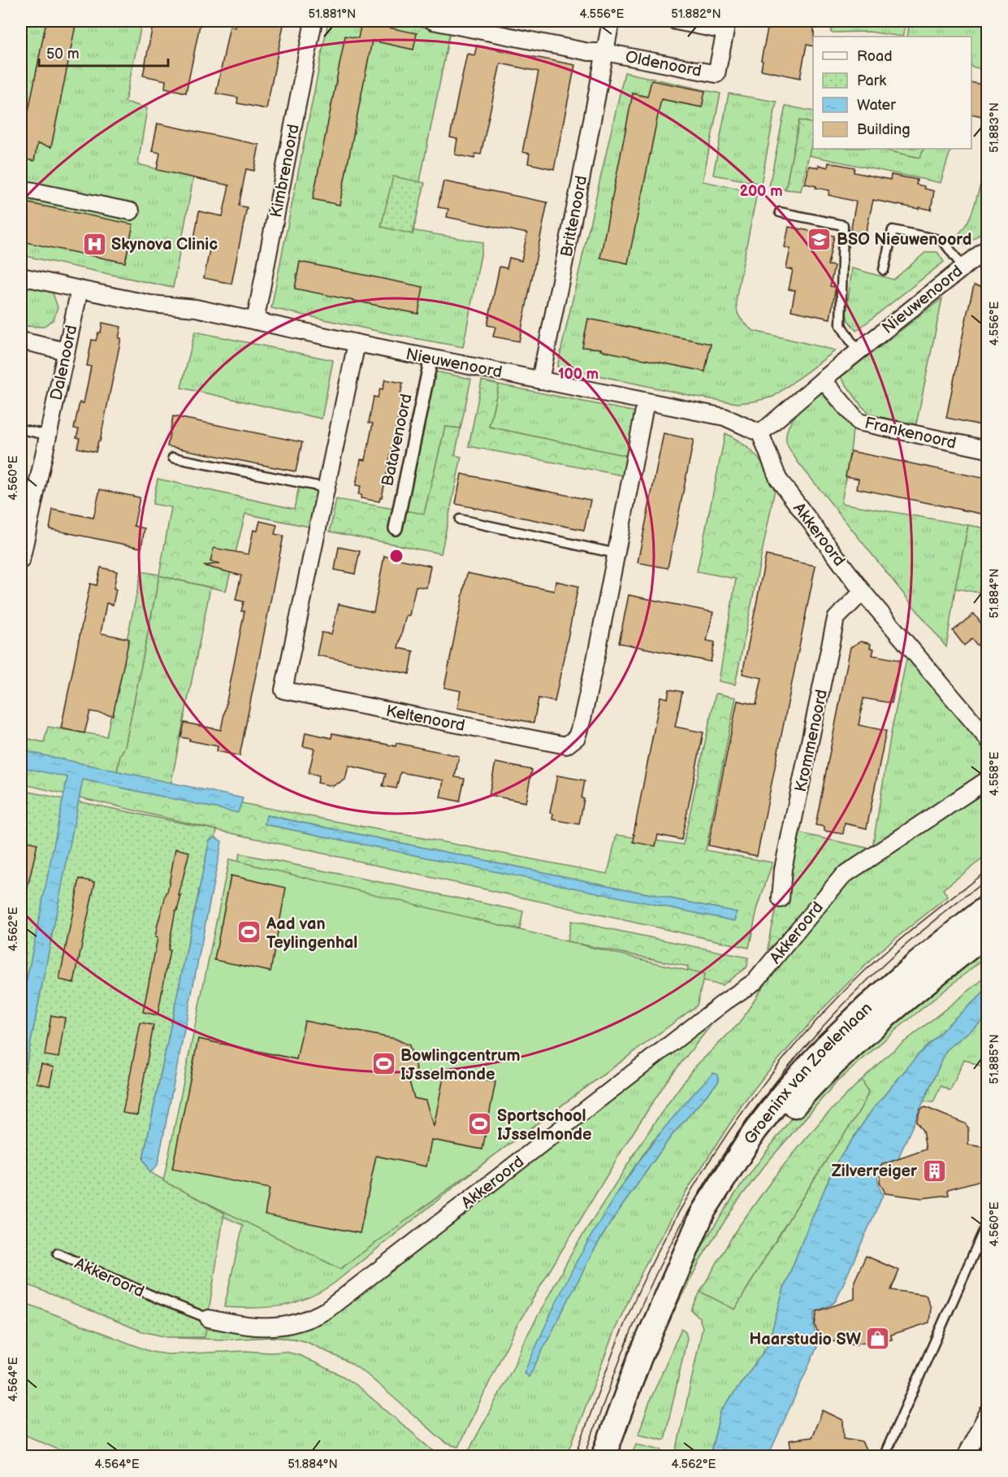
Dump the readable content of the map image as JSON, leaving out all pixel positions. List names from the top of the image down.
{
  "streets": {
    "main road": ["Groeninx van Zoelenlaan"],
    "street": [
      "Oldenoord",
      "Kimbrenoord",
      "Brittenoord",
      "Nieuwenoord",
      "Dalenoord",
      "Frankenoord",
      "Batavenoord",
      "Akkeroord",
      "Keltenoord",
      "Krommenoord"
    ]
  },
  "crossings": [
    ["Oldenoord", "Brittenoord"],
    ["Kimbrenoord", "Nieuwenoord"],
    ["Brittenoord", "Nieuwenoord"],
    ["Nieuwenoord", "Dalenoord"],
    ["Nieuwenoord", "Frankenoord"],
    ["Nieuwenoord", "Batavenoord"],
    ["Nieuwenoord", "Akkeroord"],
    ["Nieuwenoord", "Keltenoord"],
    ["Akkeroord", "Krommenoord"]
  ],
  "places": {
    "school or university": ["BSO Nieuwenoord"],
    "hospital": ["Skynova Clinic"],
    "sports": ["Aad van Teylingenhal", "Bowlingcentrum IJsselmonde", "Sportschool IJsselmonde"],
    "building": ["Zilverreiger"],
    "shop": ["Haarstudio SW"]
  },
  "legend": [
    "Road",
    "Park",
    "Water",
    "Building"
  ],
  "scale_bar": "50 m",
  "coordinates": [
    "51.881°N",
    "4.556°E",
    "51.882°N",
    "51.883°N",
    "4.560°E",
    "51.884°N",
    "4.558°E",
    "4.562°E",
    "51.885°N",
    "4.564°E"
  ],
  "rings": ["200 m", "100 m"]
}
